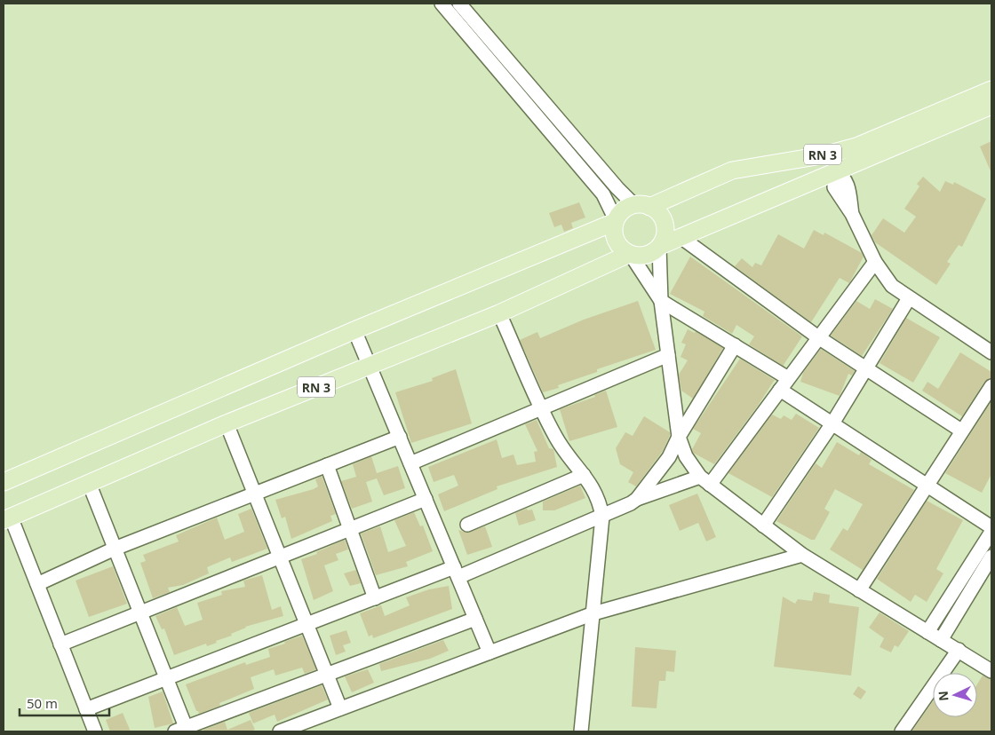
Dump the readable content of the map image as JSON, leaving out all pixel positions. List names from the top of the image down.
{
  "streets": {
    "main road": ["RN 3"]
  },
  "scale_bar": "50 m",
  "north": "left"
}
